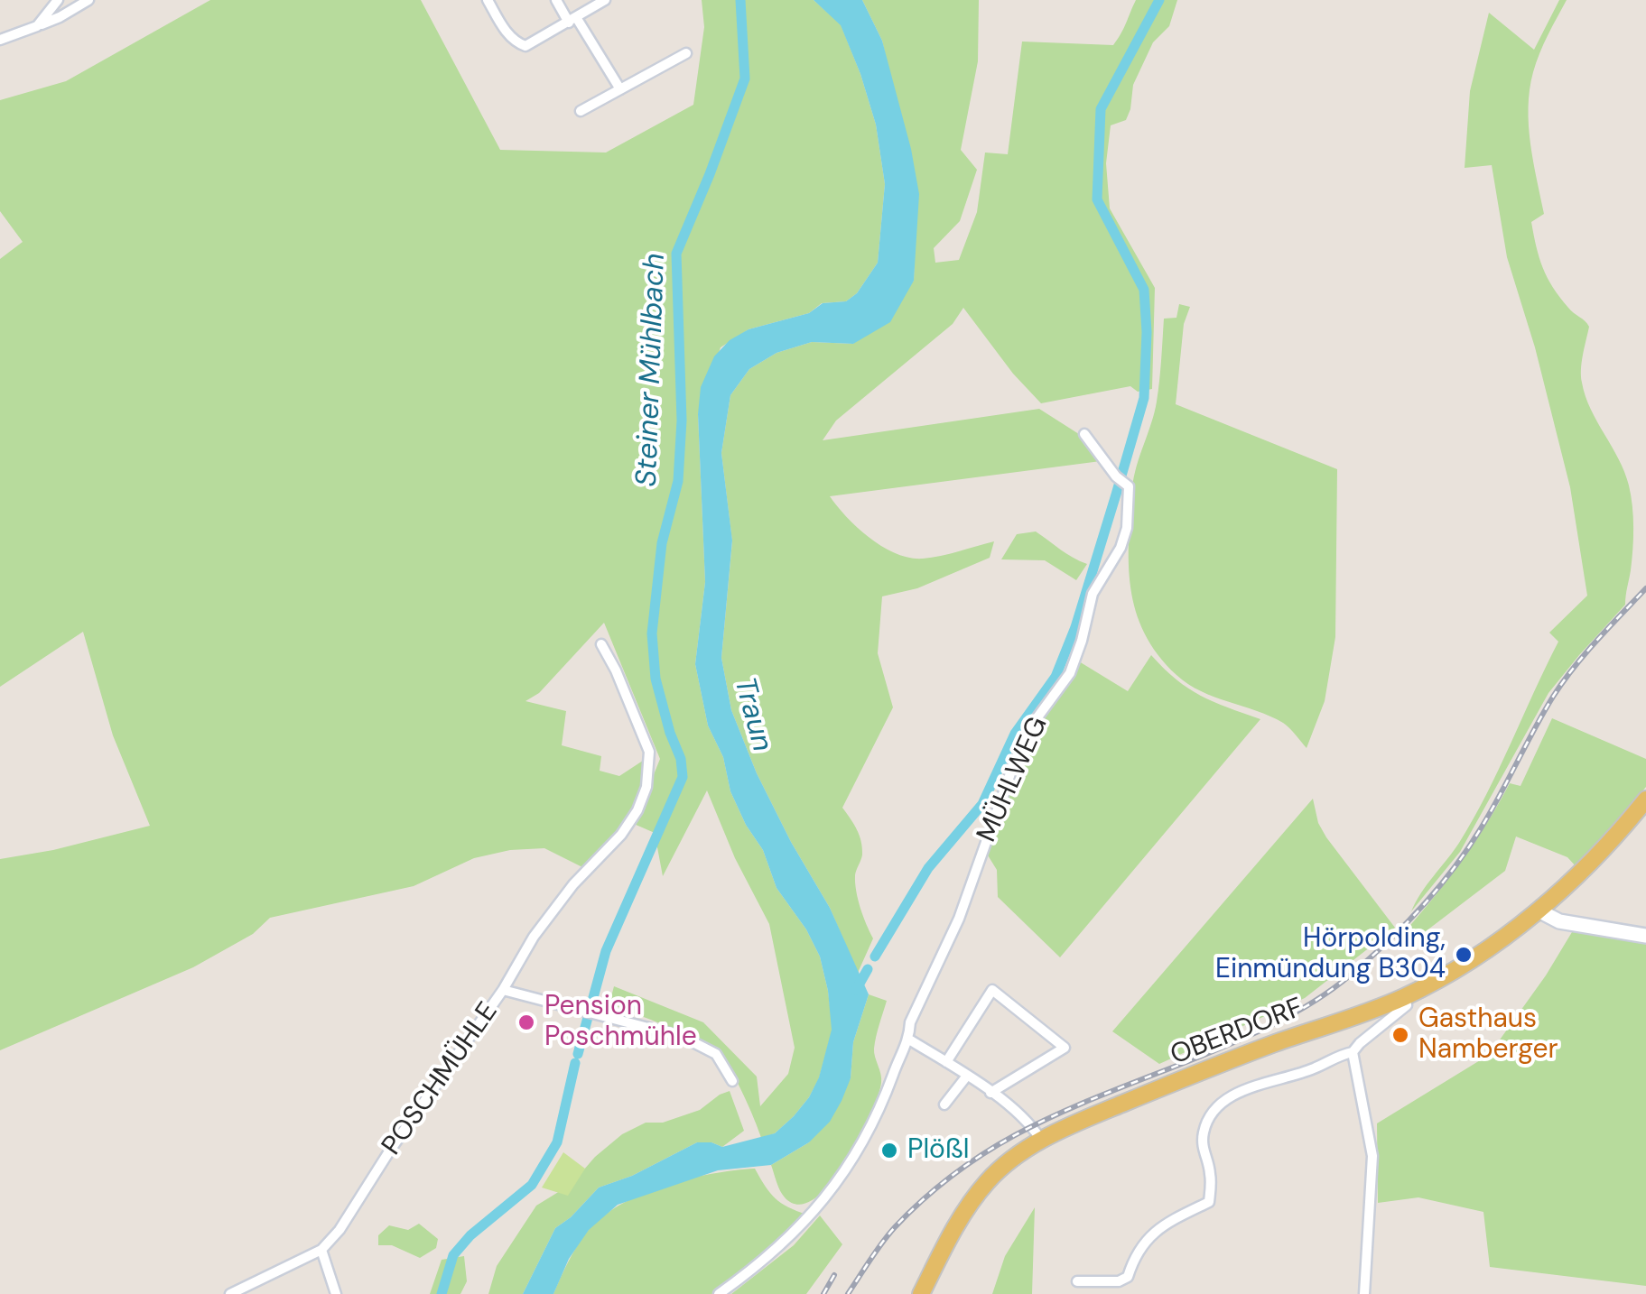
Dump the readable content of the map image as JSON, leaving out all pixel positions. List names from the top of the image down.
{
  "streets": {
    "main road": ["OBERDORF"],
    "street": ["MÜHLWEG", "POSCHMÜHLE"]
  },
  "water": ["Steiner Mühlbach", "Traun"],
  "places": [
    "Hörpolding, Einmündung B304",
    "Pension Poschmühle",
    "Gasthaus Namberger",
    "Plößl"
  ]
}
